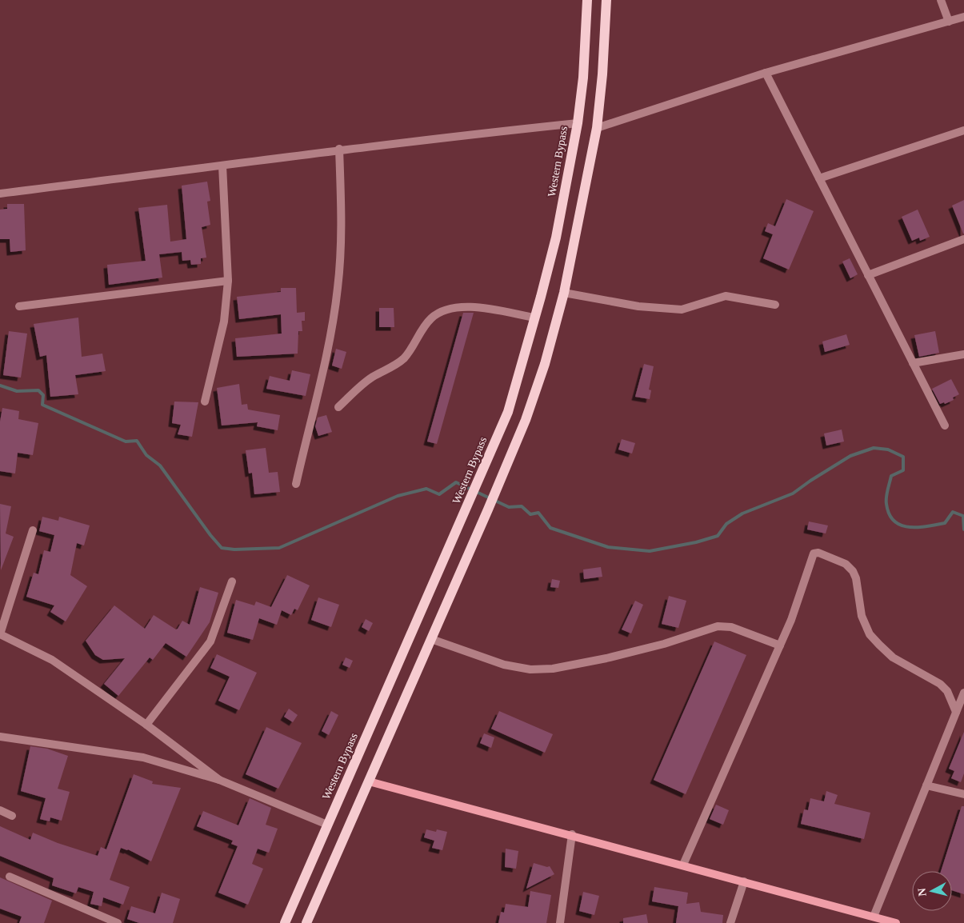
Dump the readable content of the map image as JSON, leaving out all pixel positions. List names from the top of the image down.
{
  "streets": {
    "main road": ["Western Bypass"]
  },
  "north": "left"
}
